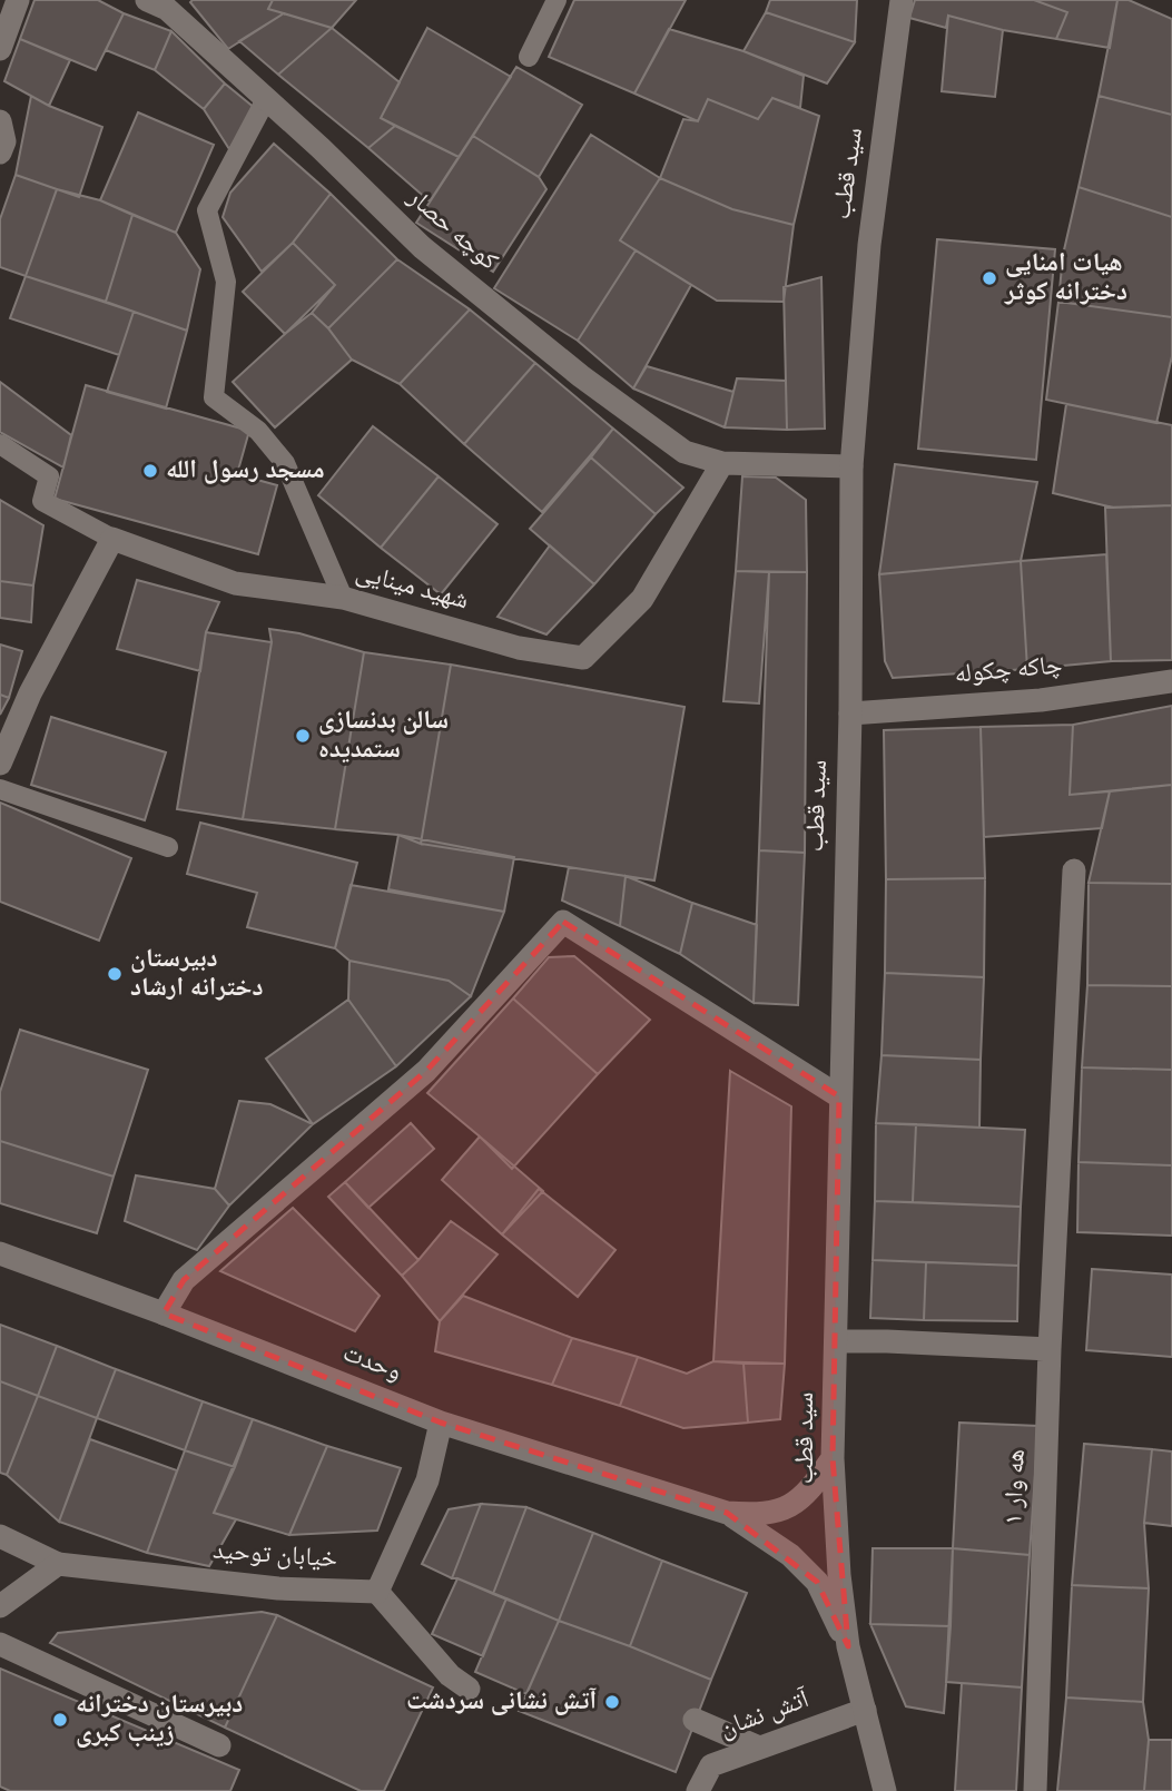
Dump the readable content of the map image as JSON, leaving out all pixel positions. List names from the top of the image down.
{
  "streets": {
    "street": [
      "سید قطب",
      "کوچه حصار",
      "شهید مینایی",
      "چاکه چکوله",
      "وحدت",
      "هه وار ۱",
      "خیابان توحید",
      "آتش نشان"
    ]
  },
  "crossings": [
    ["سید قطب", "چاکه چکوله"],
    ["کوچه حصار", "شهید مینایی"]
  ],
  "places": [
    "هیات امنایی دخترانه کوثر",
    "مسجد رسول الله",
    "سالن بدنسازی ستمدیده",
    "دبیرستان دخترانه ارشاد",
    "آتش نشانی سردشت",
    "دبیرستان دخترانه زینب کبری"
  ]
}
